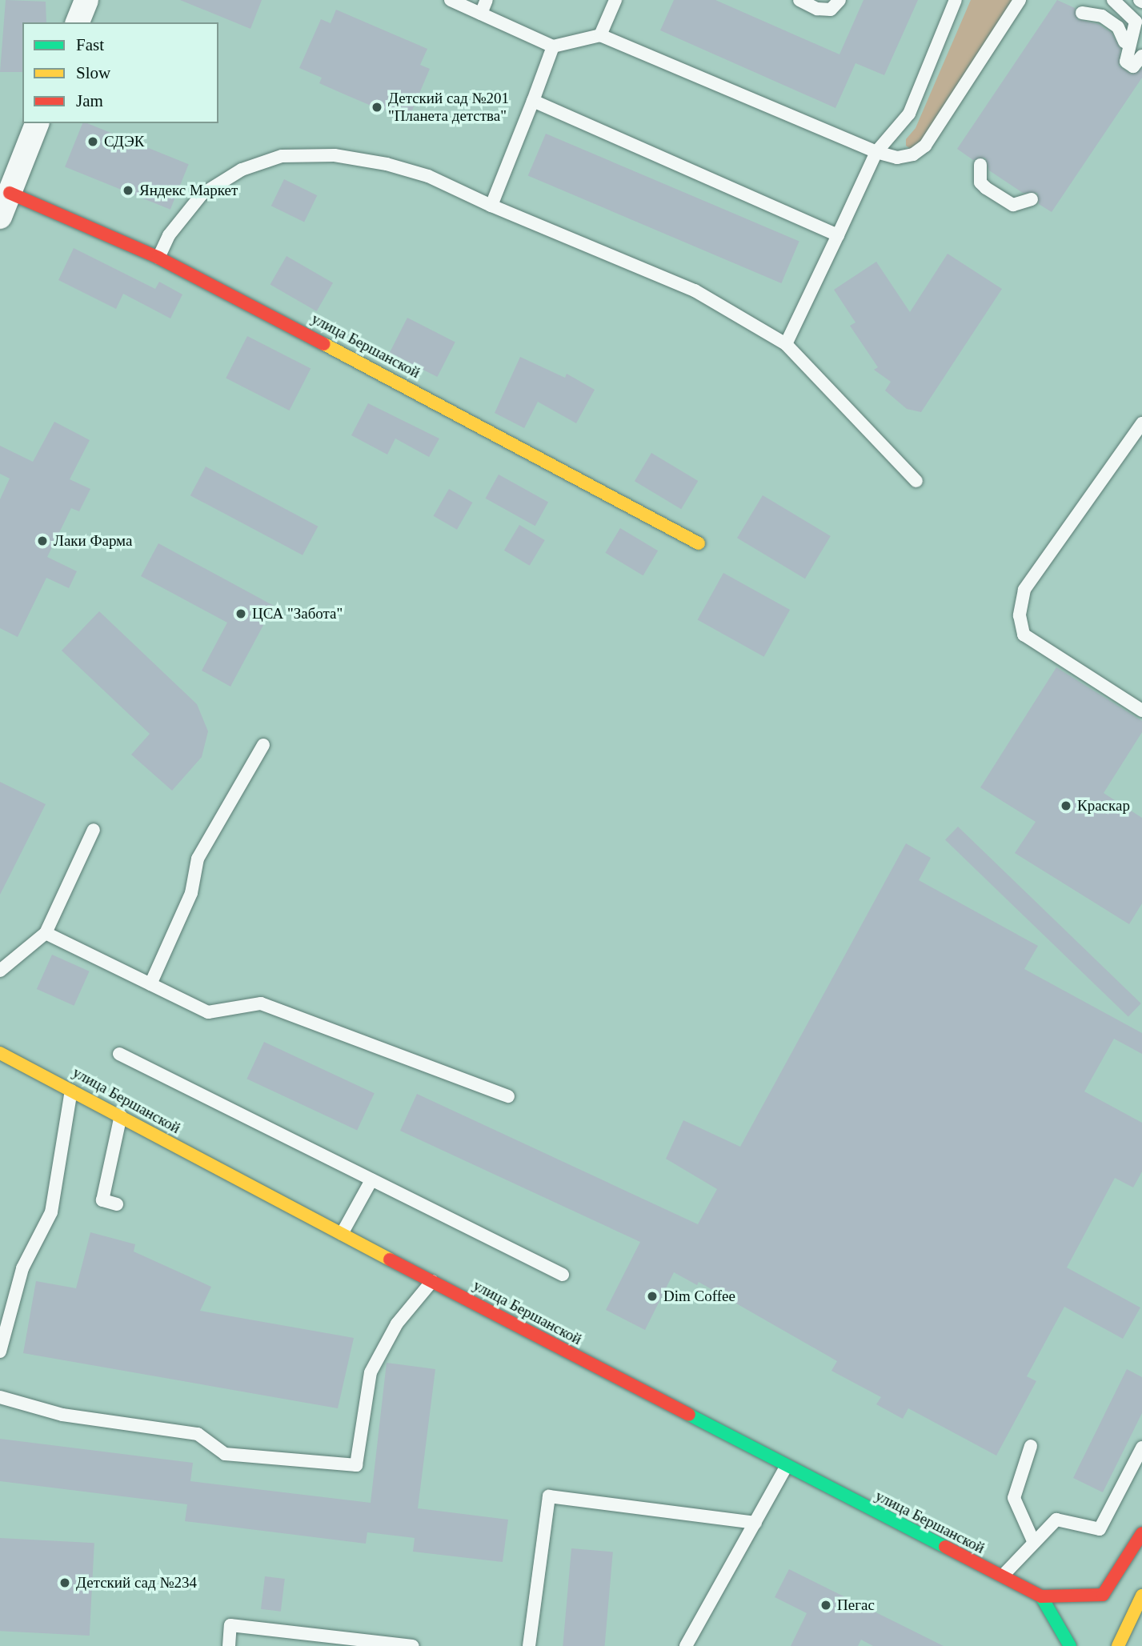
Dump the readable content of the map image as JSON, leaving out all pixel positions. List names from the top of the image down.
{
  "streets": {
    "main road": ["улица Бершанской"]
  },
  "places": [
    "Детский сад №201 \"Планета детства\"",
    "СДЭК",
    "Яндекс Маркет",
    "Лаки Фарма",
    "ЦСА \"Забота\"",
    "Краскар",
    "Dim Coffee",
    "Детский сад №234",
    "Пегас"
  ],
  "legend": ["Fast", "Slow", "Jam"]
}
